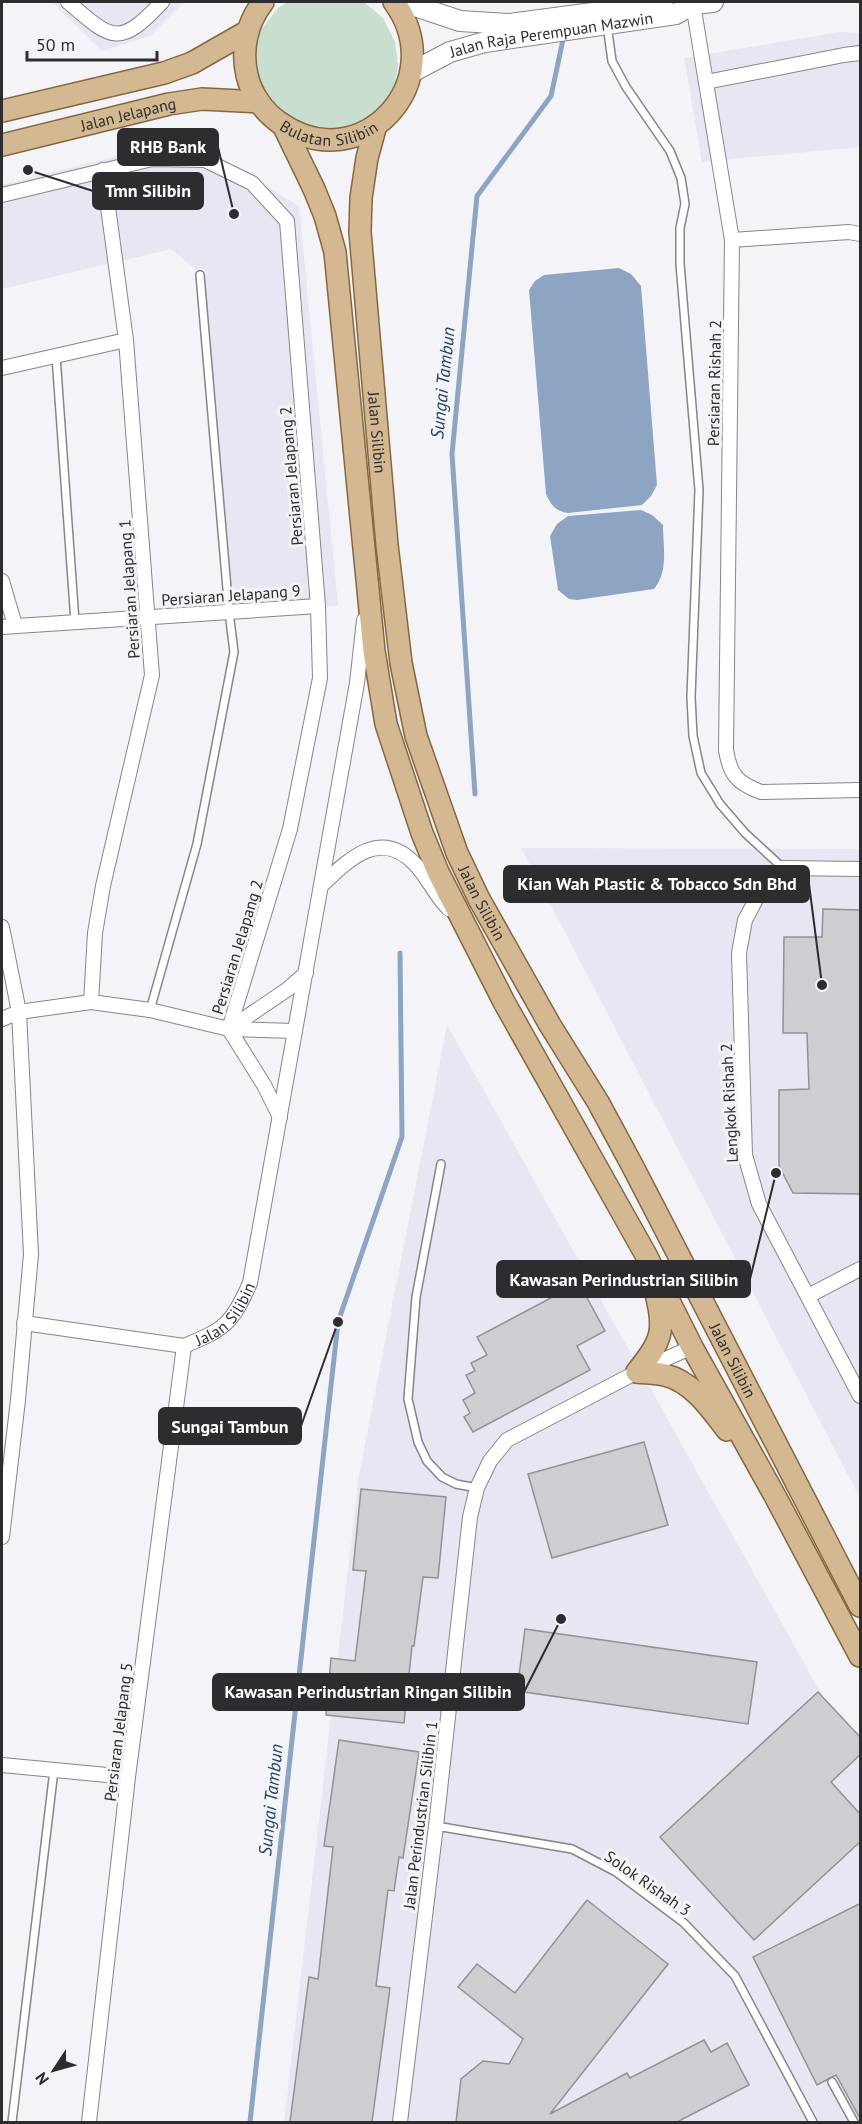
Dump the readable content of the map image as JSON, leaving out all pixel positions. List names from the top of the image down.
{
  "streets": {
    "main road": [
      "Jalan Raja Perempuan Mazwin",
      "Jalan Jelapang",
      "Bulatan Silibin",
      "Jalan Silibin"
    ],
    "street": [
      "Persiaran Rishah 2",
      "Persiaran Jelapang 2",
      "Persiaran Jelapang 1",
      "Persiaran Jelapang 9",
      "Lengkok Rishah 2",
      "Persiaran Jelapang 5",
      "Jalan Perindustrian Silibin 1"
    ],
    "lane": ["Solok Rishah 3"]
  },
  "crossings": [
    ["Jalan Raja Perempuan Mazwin", "Bulatan Silibin"],
    ["Jalan Raja Perempuan Mazwin", "Persiaran Rishah 2"],
    ["Jalan Jelapang", "Bulatan Silibin"],
    ["Bulatan Silibin", "Jalan Silibin"],
    ["Jalan Silibin", "Persiaran Jelapang 5"],
    ["Jalan Silibin", "Jalan Perindustrian Silibin 1"],
    ["Persiaran Jelapang 2", "Persiaran Jelapang 1"],
    ["Persiaran Jelapang 2", "Persiaran Jelapang 9"],
    ["Persiaran Jelapang 1", "Persiaran Jelapang 9"],
    ["Jalan Perindustrian Silibin 1", "Solok Rishah 3"]
  ],
  "water": ["Sungai Tambun"],
  "places": [
    "Tmn Silibin",
    "RHB Bank",
    "Kian Wah Plastic & Tobacco Sdn Bhd",
    "Kawasan Perindustrian Silibin",
    "Sungai Tambun",
    "Kawasan Perindustrian Ringan Silibin"
  ],
  "scale_bar": "50 m",
  "north": "bottom left"
}
